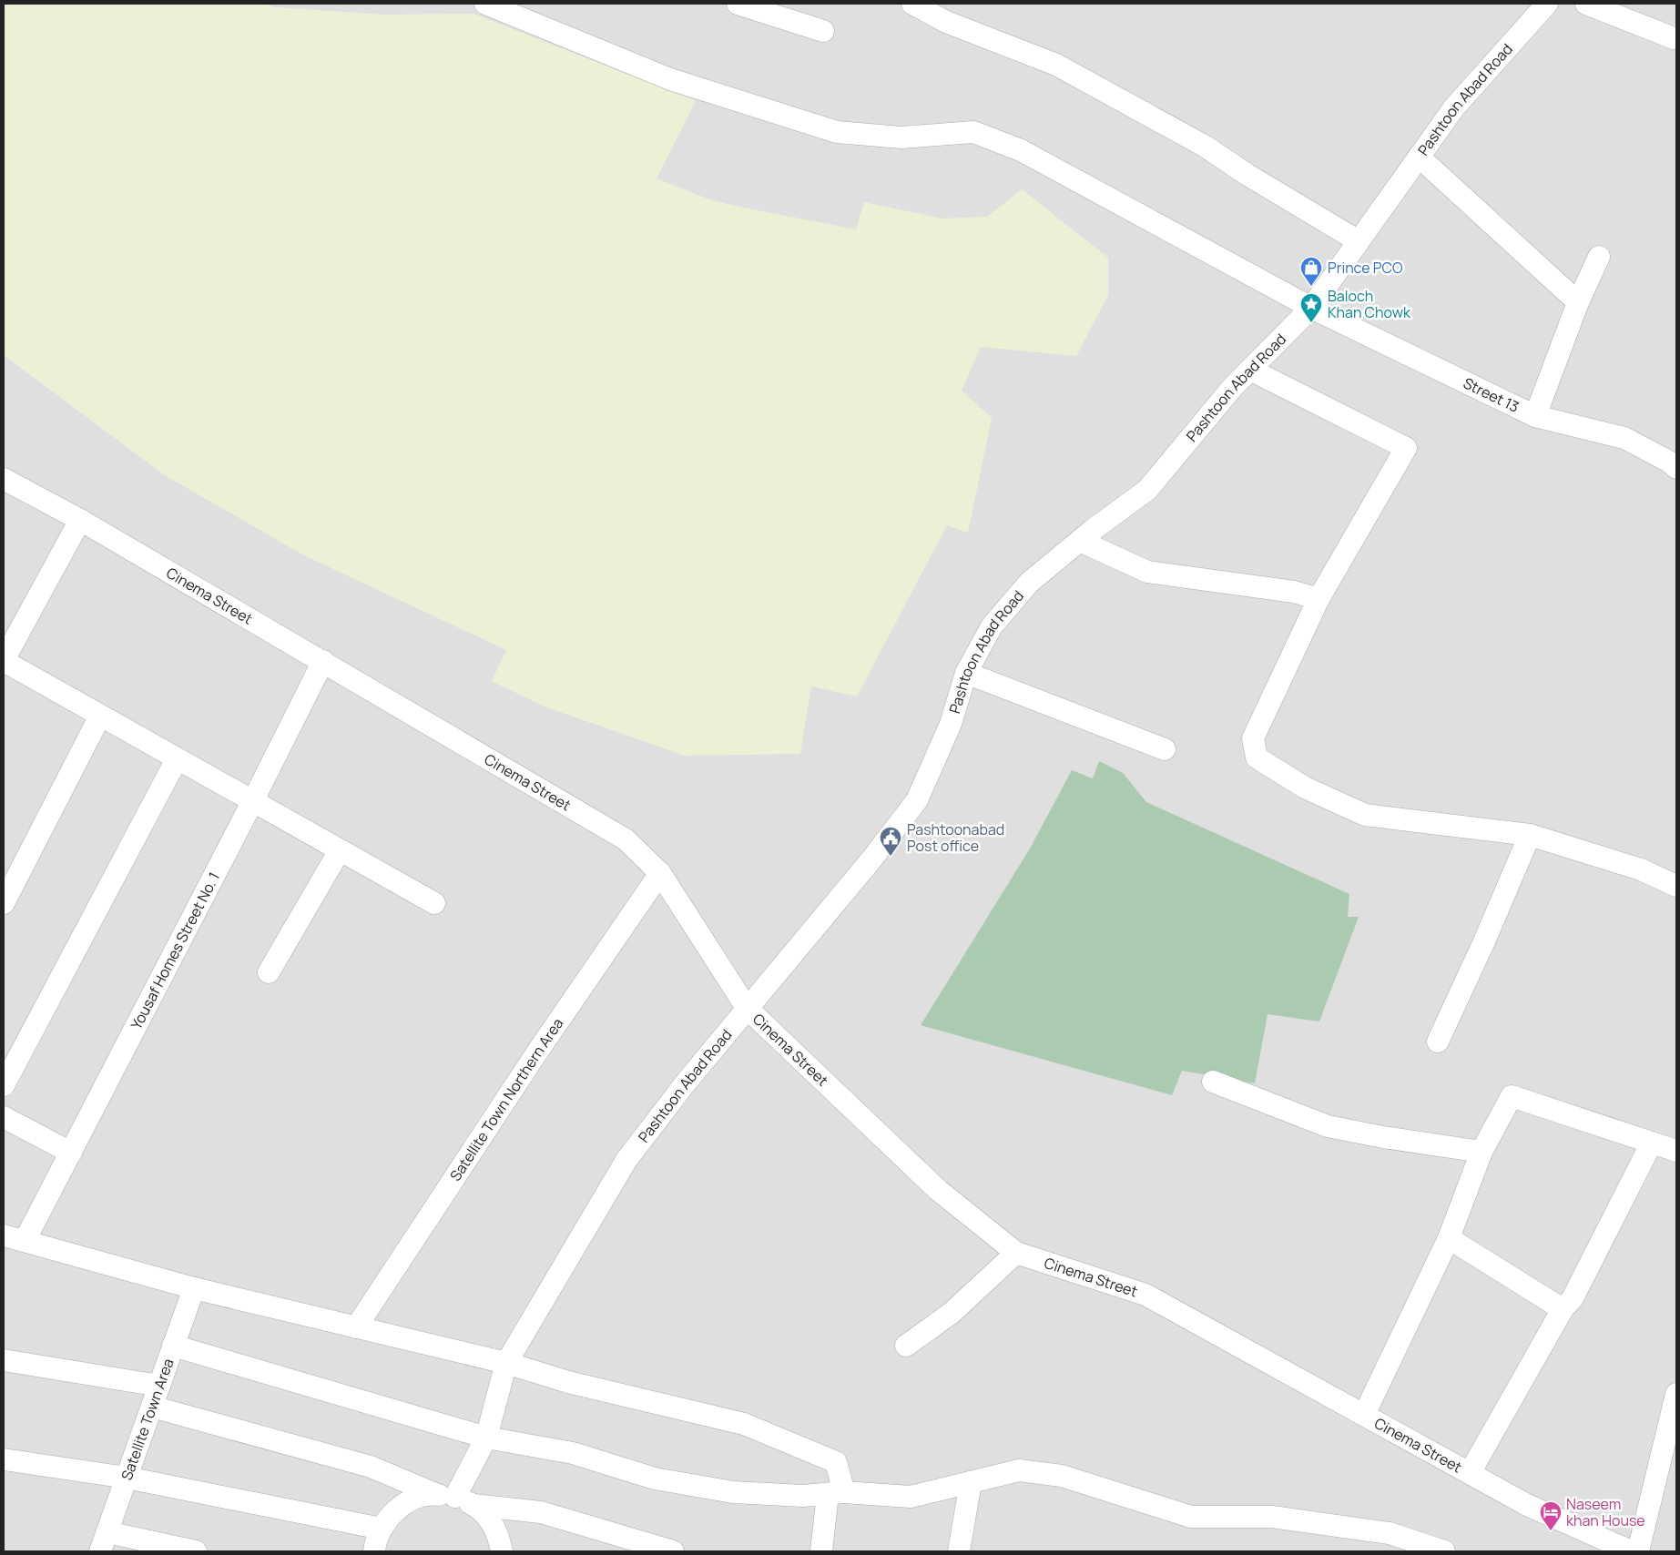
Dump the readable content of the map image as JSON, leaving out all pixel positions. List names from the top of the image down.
{
  "streets": {
    "street": [
      "Pashtoon Abad Road",
      "Street 13",
      "Cinema Street",
      "Yousaf Homes Street No. 1",
      "Satellite Town Northern Area",
      "Satellite Town Area"
    ]
  },
  "crossings": [
    ["Pashtoon Abad Road", "Street 13"],
    ["Pashtoon Abad Road", "Cinema Street"],
    ["Cinema Street", "Yousaf Homes Street No. 1"],
    ["Cinema Street", "Satellite Town Northern Area"]
  ],
  "places": {
    "shop": ["Prince PCO"],
    "place": ["Baloch Khan Chowk"],
    "public building": ["Pashtoonabad Post office"],
    "hotel": ["Naseem khan House"]
  }
}
